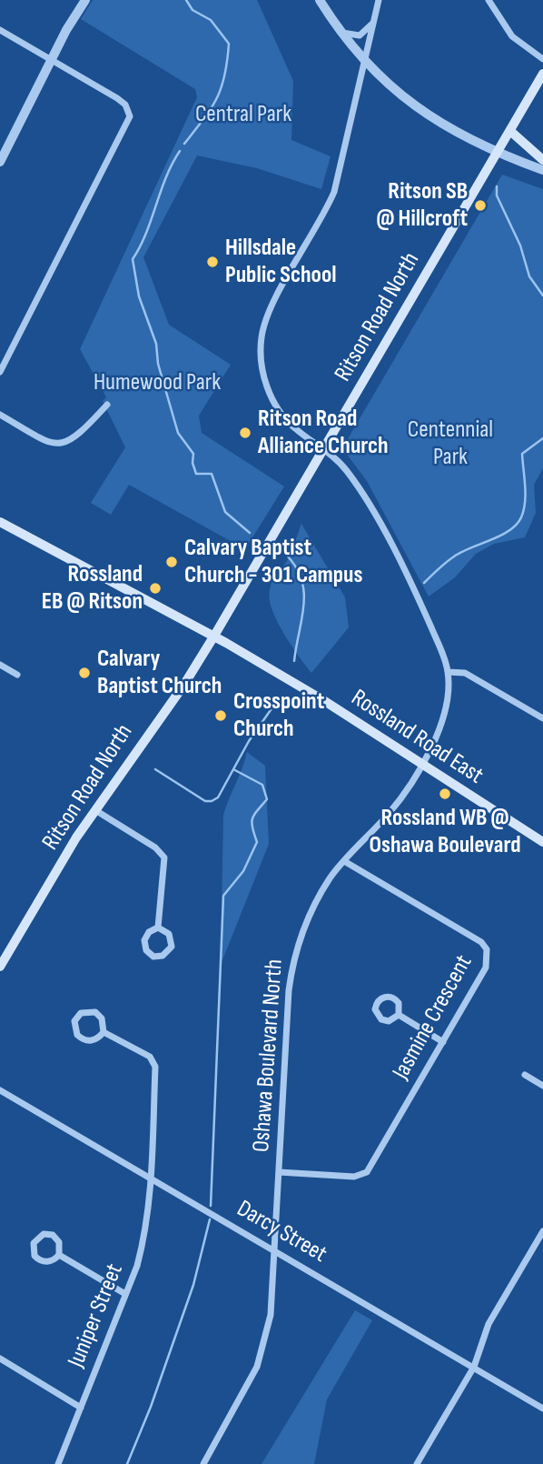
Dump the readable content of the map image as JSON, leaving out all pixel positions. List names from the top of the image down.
{
  "streets": {
    "main road": ["Ritson Road North", "Rossland Road East"],
    "street": [
      "Jasmine Crescent",
      "Oshawa Boulevard North",
      "Darcy Street",
      "Juniper Street"
    ]
  },
  "crossings": [
    ["Ritson Road North", "Rossland Road East"],
    ["Ritson Road North", "Oshawa Boulevard North"],
    ["Rossland Road East", "Oshawa Boulevard North"],
    ["Jasmine Crescent", "Oshawa Boulevard North"],
    ["Oshawa Boulevard North", "Darcy Street"],
    ["Darcy Street", "Juniper Street"]
  ],
  "parks": ["Central Park", "Humewood Park", "Centennial Park"],
  "places": [
    "Ritson SB @ Hillcroft",
    "Hillsdale Public School",
    "Ritson Road Alliance Church",
    "Calvary Baptist Church - 301 Campus",
    "Rossland EB @ Ritson",
    "Calvary Baptist Church",
    "Crosspoint Church",
    "Rossland WB @ Oshawa Boulevard"
  ]
}
